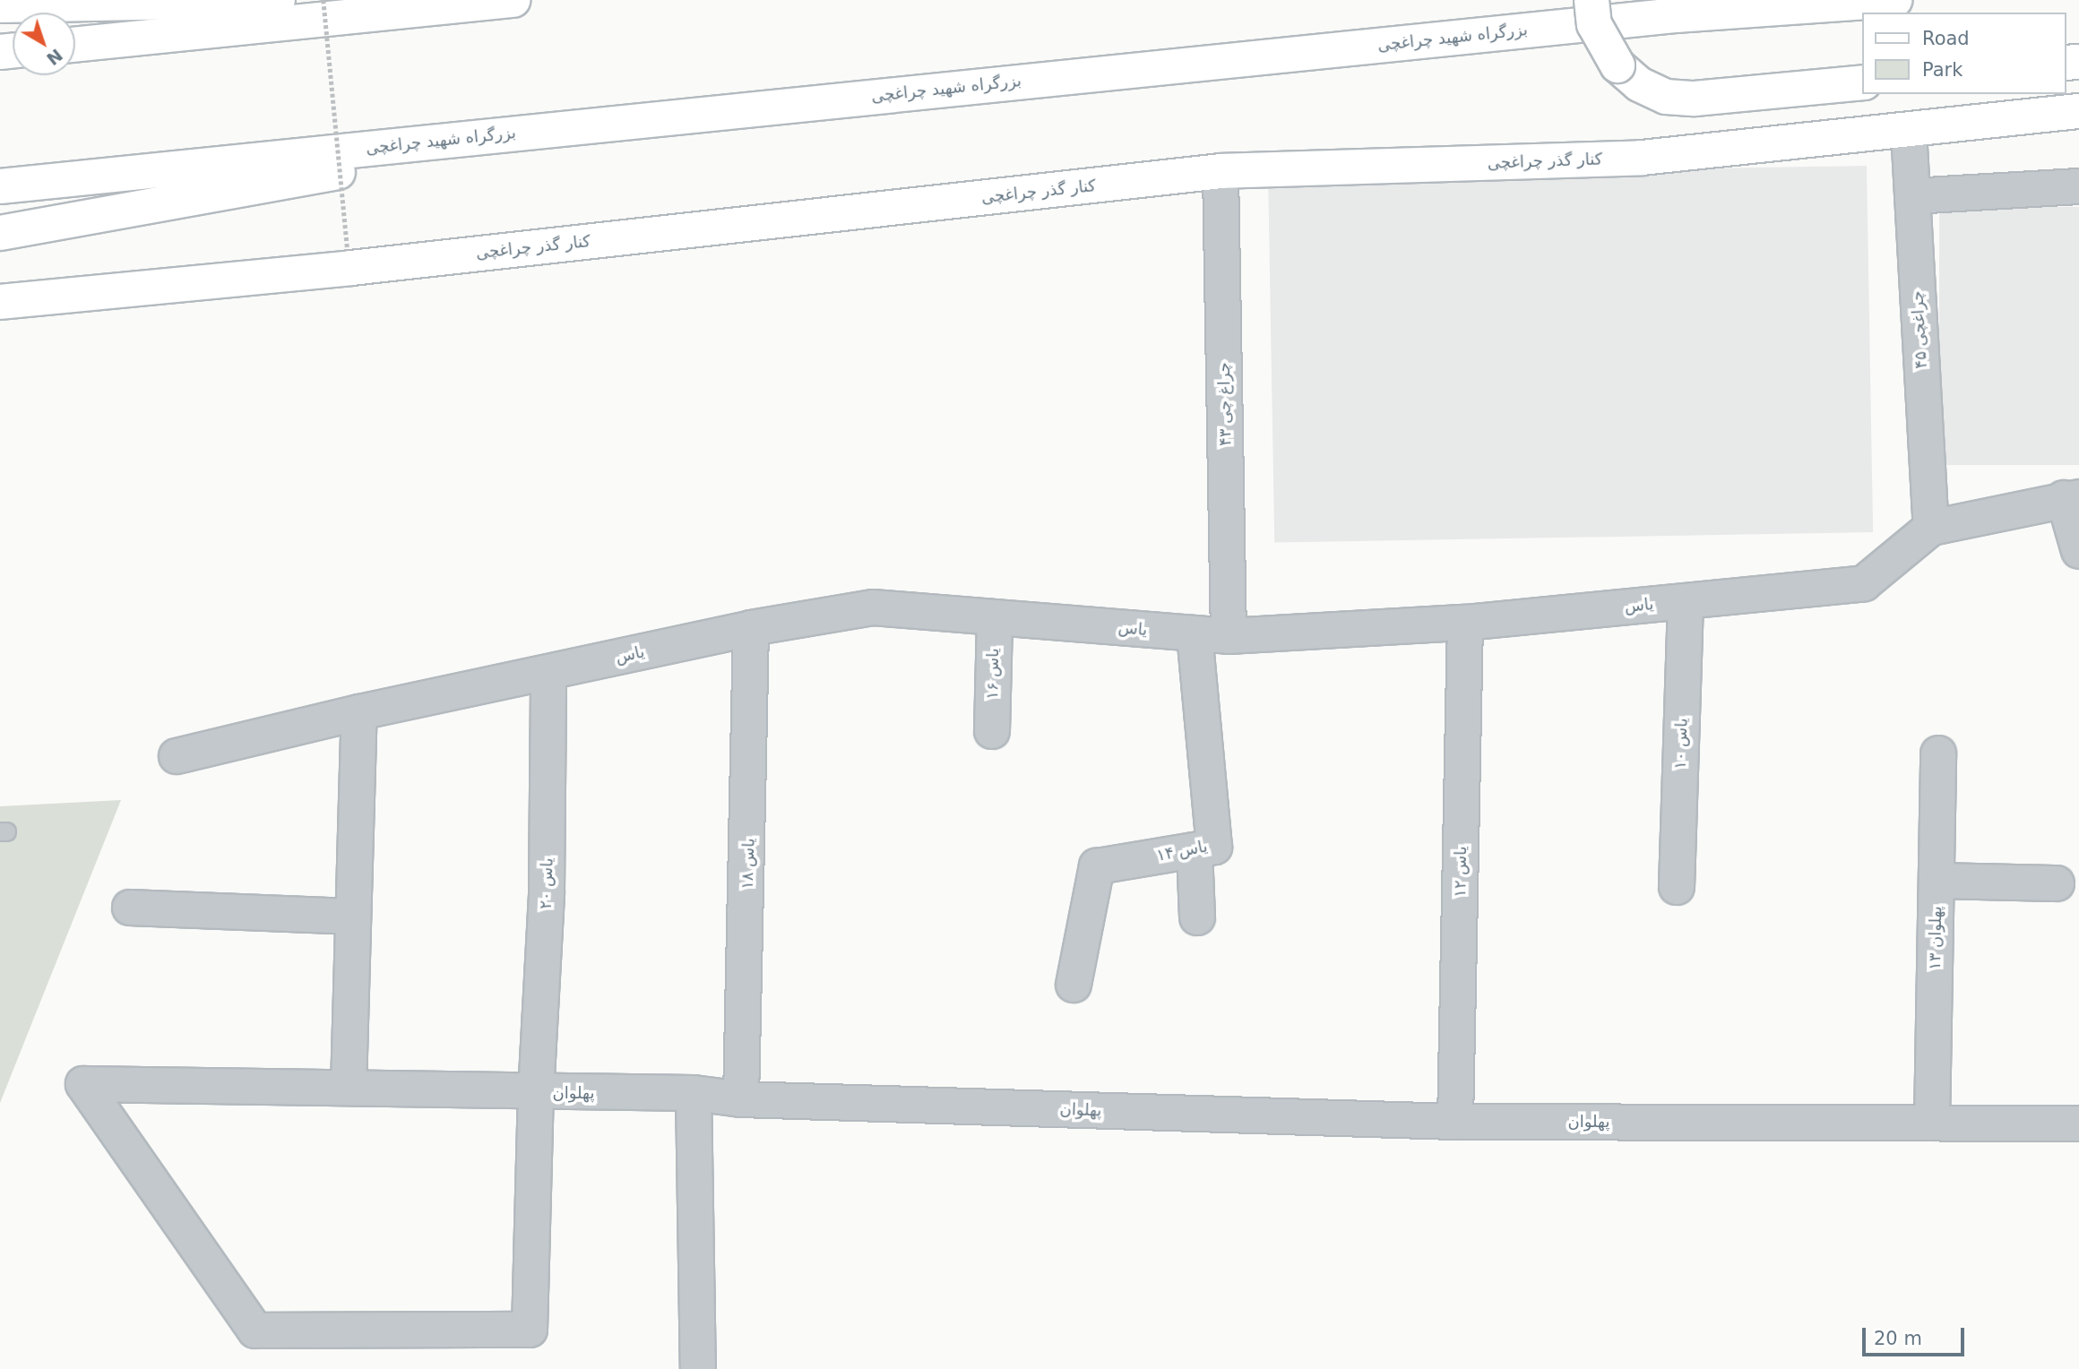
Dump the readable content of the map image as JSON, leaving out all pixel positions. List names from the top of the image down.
{
  "streets": {
    "main road": ["بزرگراه شهید چراغچی", "کنار گذر چراغچی"],
    "street": [
      "چراغچی ۴۵",
      "چراغ چی ۴۳",
      "یاس",
      "یاس ۱۶",
      "یاس ۱۰",
      "یاس ۱۴",
      "یاس ۱۸",
      "یاس ۱۲",
      "یاس ۲۰",
      "پهلوان ۱۳",
      "پهلوان"
    ]
  },
  "crossings": [
    ["کنار گذر چراغچی", "چراغچی ۴۵"],
    ["کنار گذر چراغچی", "چراغ چی ۴۳"],
    ["چراغچی ۴۵", "یاس"],
    ["چراغ چی ۴۳", "یاس"],
    ["یاس", "یاس ۱۶"],
    ["یاس", "یاس ۱۰"],
    ["یاس", "یاس ۱۴"],
    ["یاس", "یاس ۱۸"],
    ["یاس", "یاس ۱۲"],
    ["یاس", "یاس ۲۰"],
    ["یاس ۱۸", "پهلوان"],
    ["یاس ۱۲", "پهلوان"],
    ["یاس ۲۰", "پهلوان"],
    ["پهلوان ۱۳", "پهلوان"]
  ],
  "legend": ["Road", "Park"],
  "scale_bar": "20 m",
  "north": "bottom right"
}
